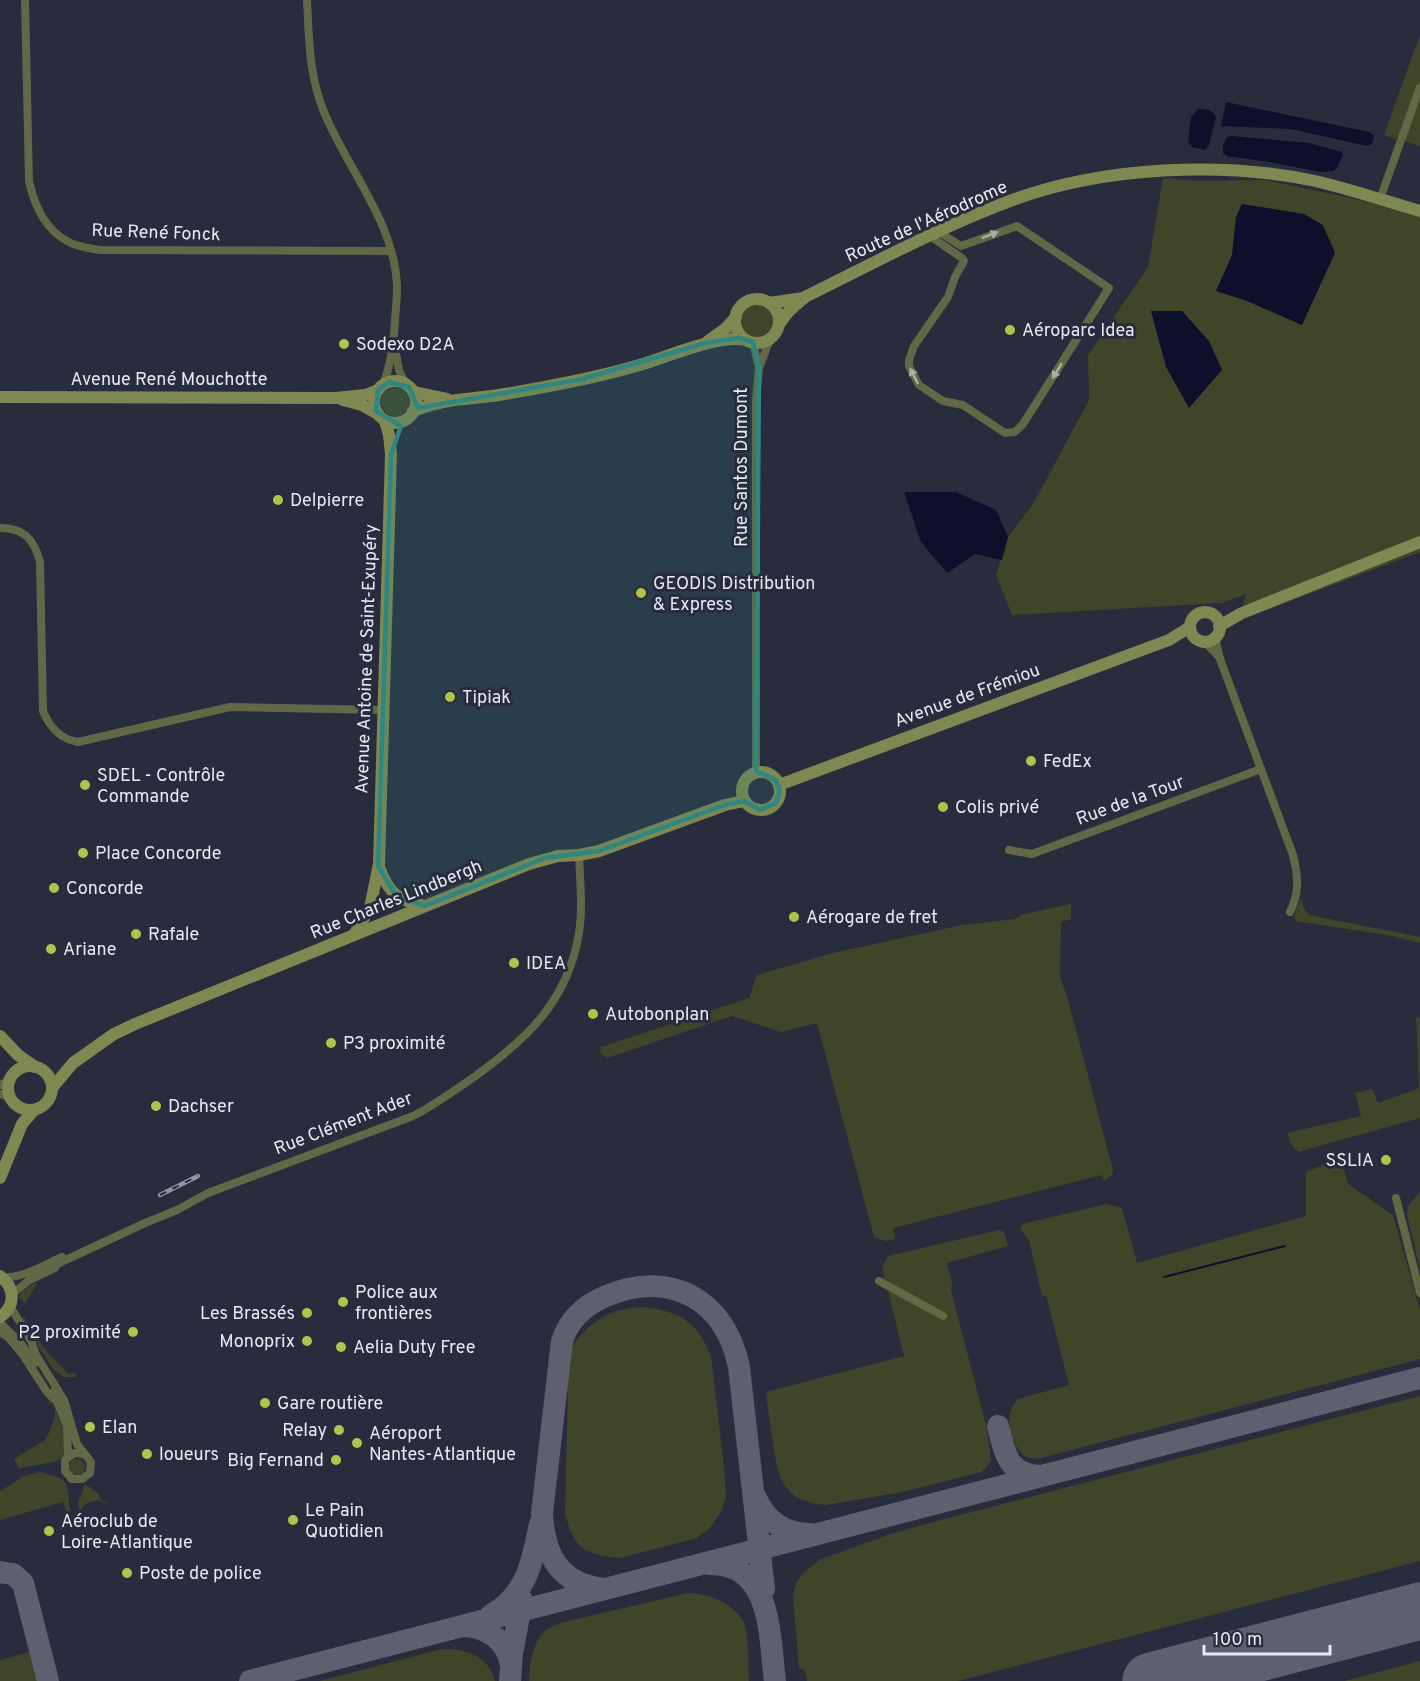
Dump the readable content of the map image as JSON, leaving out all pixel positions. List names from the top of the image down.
{
  "streets": {
    "street": [
      "Route de l'Aérodrome",
      "Rue René Fonck",
      "Avenue René Mouchotte",
      "Rue Santos Dumont",
      "Avenue Antoine de Saint-Exupéry",
      "Avenue de Frémiou",
      "Rue de la Tour",
      "Rue Charles Lindbergh",
      "Rue Clément Ader"
    ]
  },
  "crossings": [
    ["Route de l'Aérodrome", "Rue Santos Dumont"],
    ["Avenue René Mouchotte", "Avenue Antoine de Saint-Exupéry"],
    ["Rue Santos Dumont", "Avenue de Frémiou"],
    ["Rue Santos Dumont", "Rue Charles Lindbergh"],
    ["Avenue Antoine de Saint-Exupéry", "Rue Charles Lindbergh"],
    ["Avenue de Frémiou", "Rue Charles Lindbergh"],
    ["Rue Charles Lindbergh", "Rue Clément Ader"]
  ],
  "places": [
    "Aéroparc Idea",
    "Sodexo D2A",
    "Delpierre",
    "GEODIS Distribution & Express",
    "Tipiak",
    "FedEx",
    "SDEL - Contrôle Commande",
    "Colis privé",
    "Place Concorde",
    "Concorde",
    "Aérogare de fret",
    "Rafale",
    "Ariane",
    "IDEA",
    "Autobonplan",
    "P3 proximité",
    "Dachser",
    "SSLIA",
    "Police aux frontières",
    "Les Brassés",
    "P2 proximité",
    "Monoprix",
    "Aelia Duty Free",
    "Gare routière",
    "Elan",
    "Relay",
    "Aéroport Nantes-Atlantique",
    "loueurs",
    "Big Fernand",
    "Le Pain Quotidien",
    "Aéroclub de Loire-Atlantique",
    "Poste de police"
  ],
  "scale_bar": "100 m"
}
